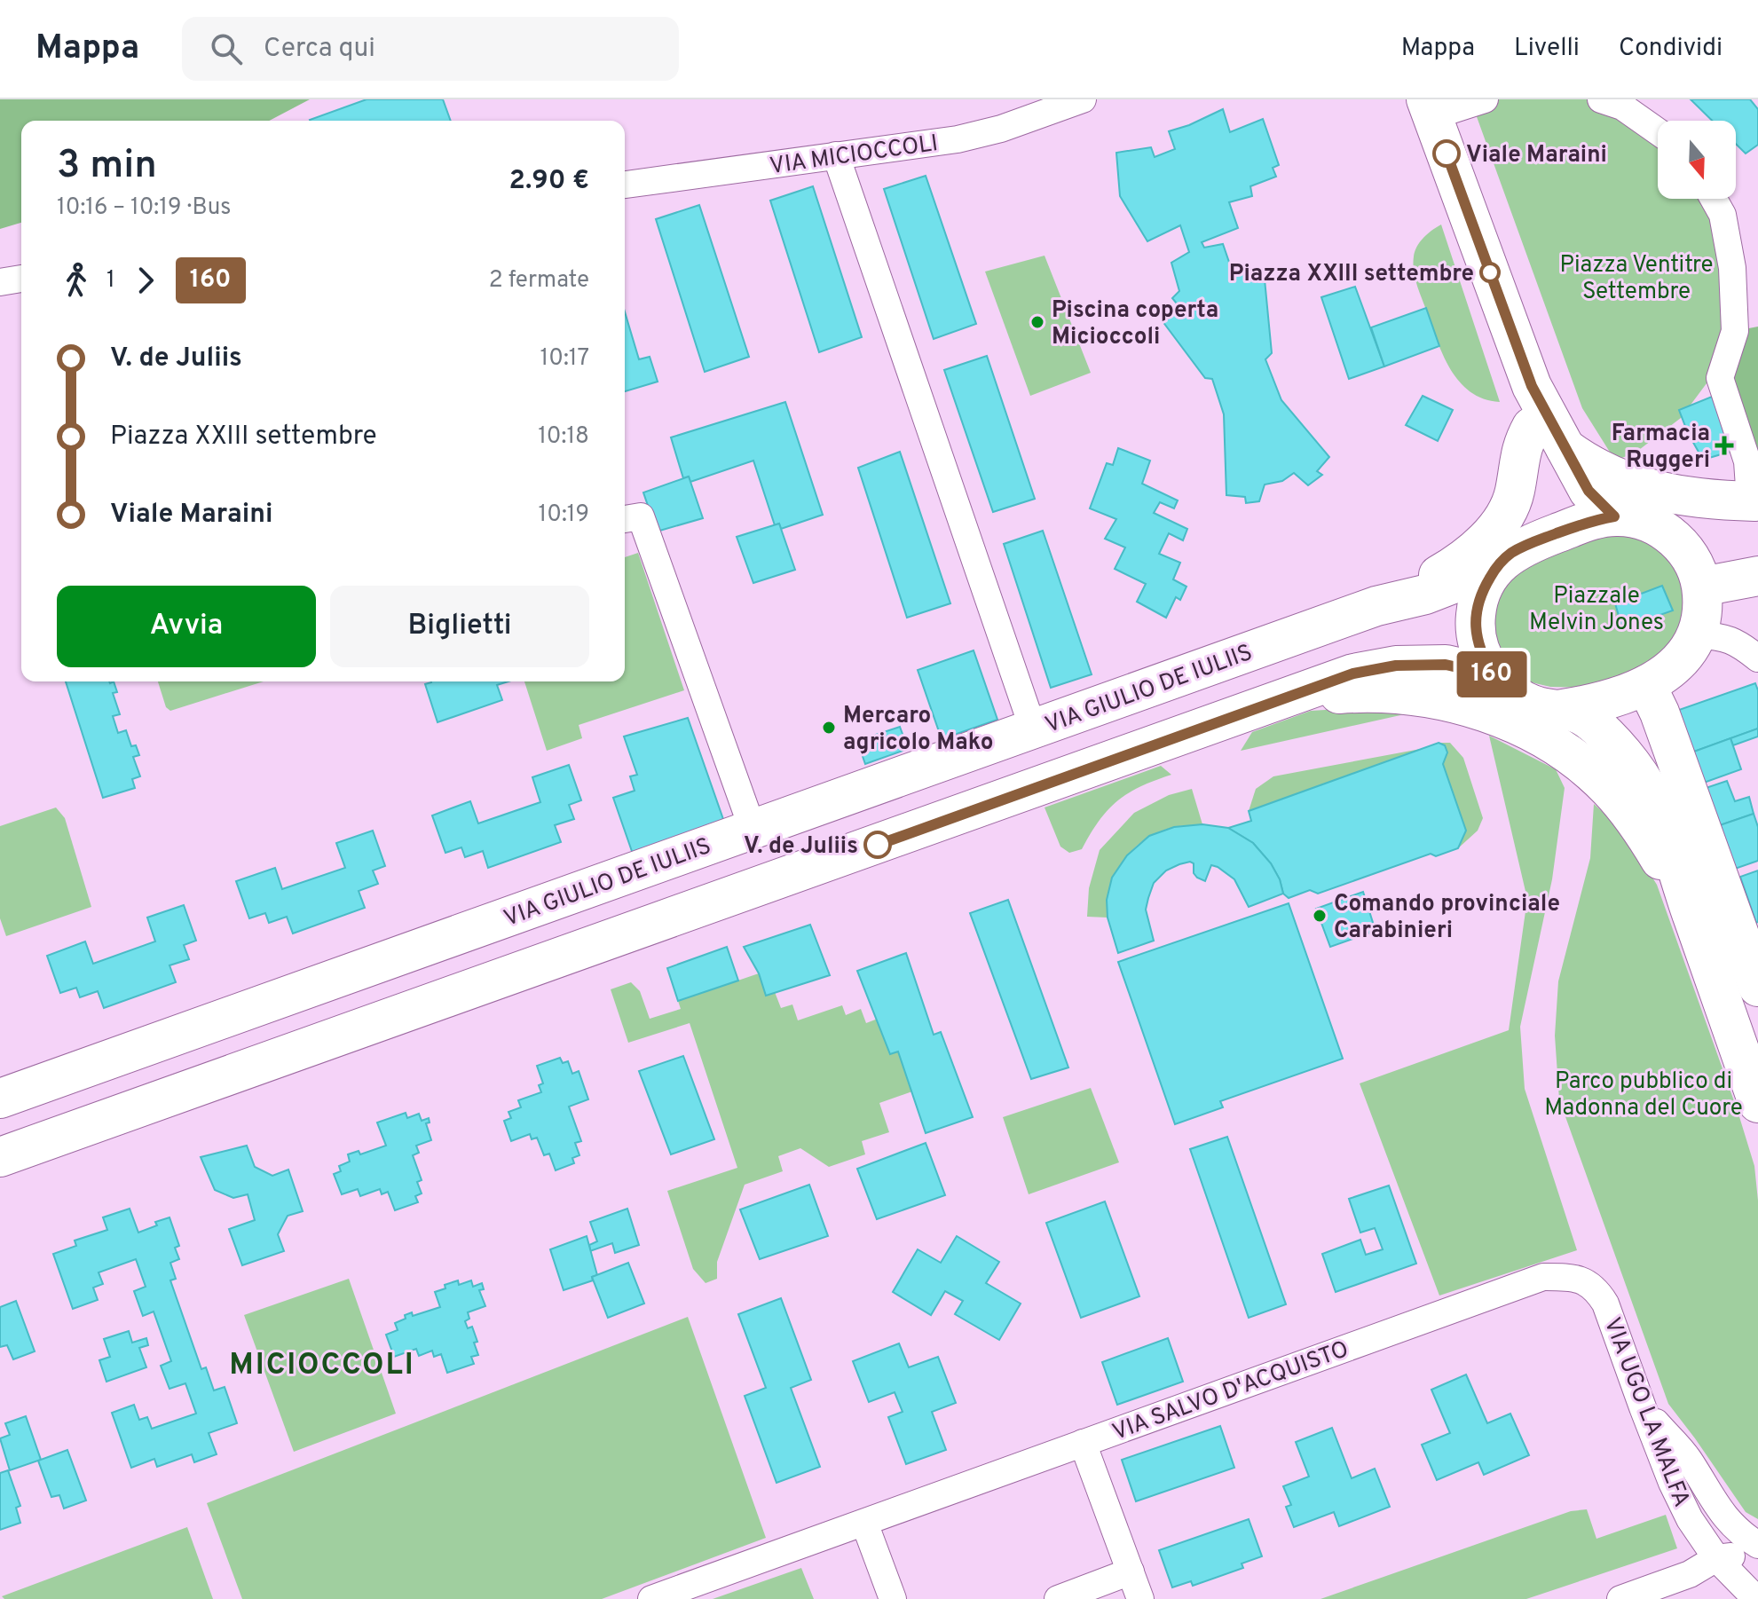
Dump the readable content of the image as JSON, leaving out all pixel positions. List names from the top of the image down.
{
  "streets": {
    "main road": ["VIA GIULIO DE IULIIS"],
    "street": ["VIA MICIOCCOLI", "VIA SALVO D'ACQUISTO", "VIA UGO LA MALFA"]
  },
  "crossings": [
    ["VIA SALVO D'ACQUISTO", "VIA UGO LA MALFA"]
  ],
  "districts": ["MICIOCCOLI"],
  "parks": ["Piazza Ventitre Settembre", "Piazzale Melvin Jones", "Parco pubblico di Madonna del Cuore"],
  "places": {
    "other": [
      "Viale Maraini",
      "Piazza XXIII settembre",
      "Piscina coperta Micioccoli",
      "Mercaro agricolo Mako",
      "V. de Juliis",
      "Comando provinciale Carabinieri"
    ],
    "health": ["Farmacia Ruggeri"]
  },
  "lines": ["bus line 160"],
  "north": "bottom",
  "page": {
    "header": "Mappa",
    "search": "Cerca qui",
    "nav": ["Mappa", "Livelli", "Condividi"],
    "on_map": "160",
    "heading": ["3 min", "10:16 – 10:19 · Bus", "2.90 €"],
    "legs": ["1", "160", "2 fermate"],
    "list": [
      {
        "name": "V. de Juliis",
        "value": "10:17"
      },
      {
        "name": "Piazza XXIII settembre",
        "value": "10:18"
      },
      {
        "name": "Viale Maraini",
        "value": "10:19"
      }
    ],
    "buttons": ["Avvia", "Biglietti"]
  }
}
